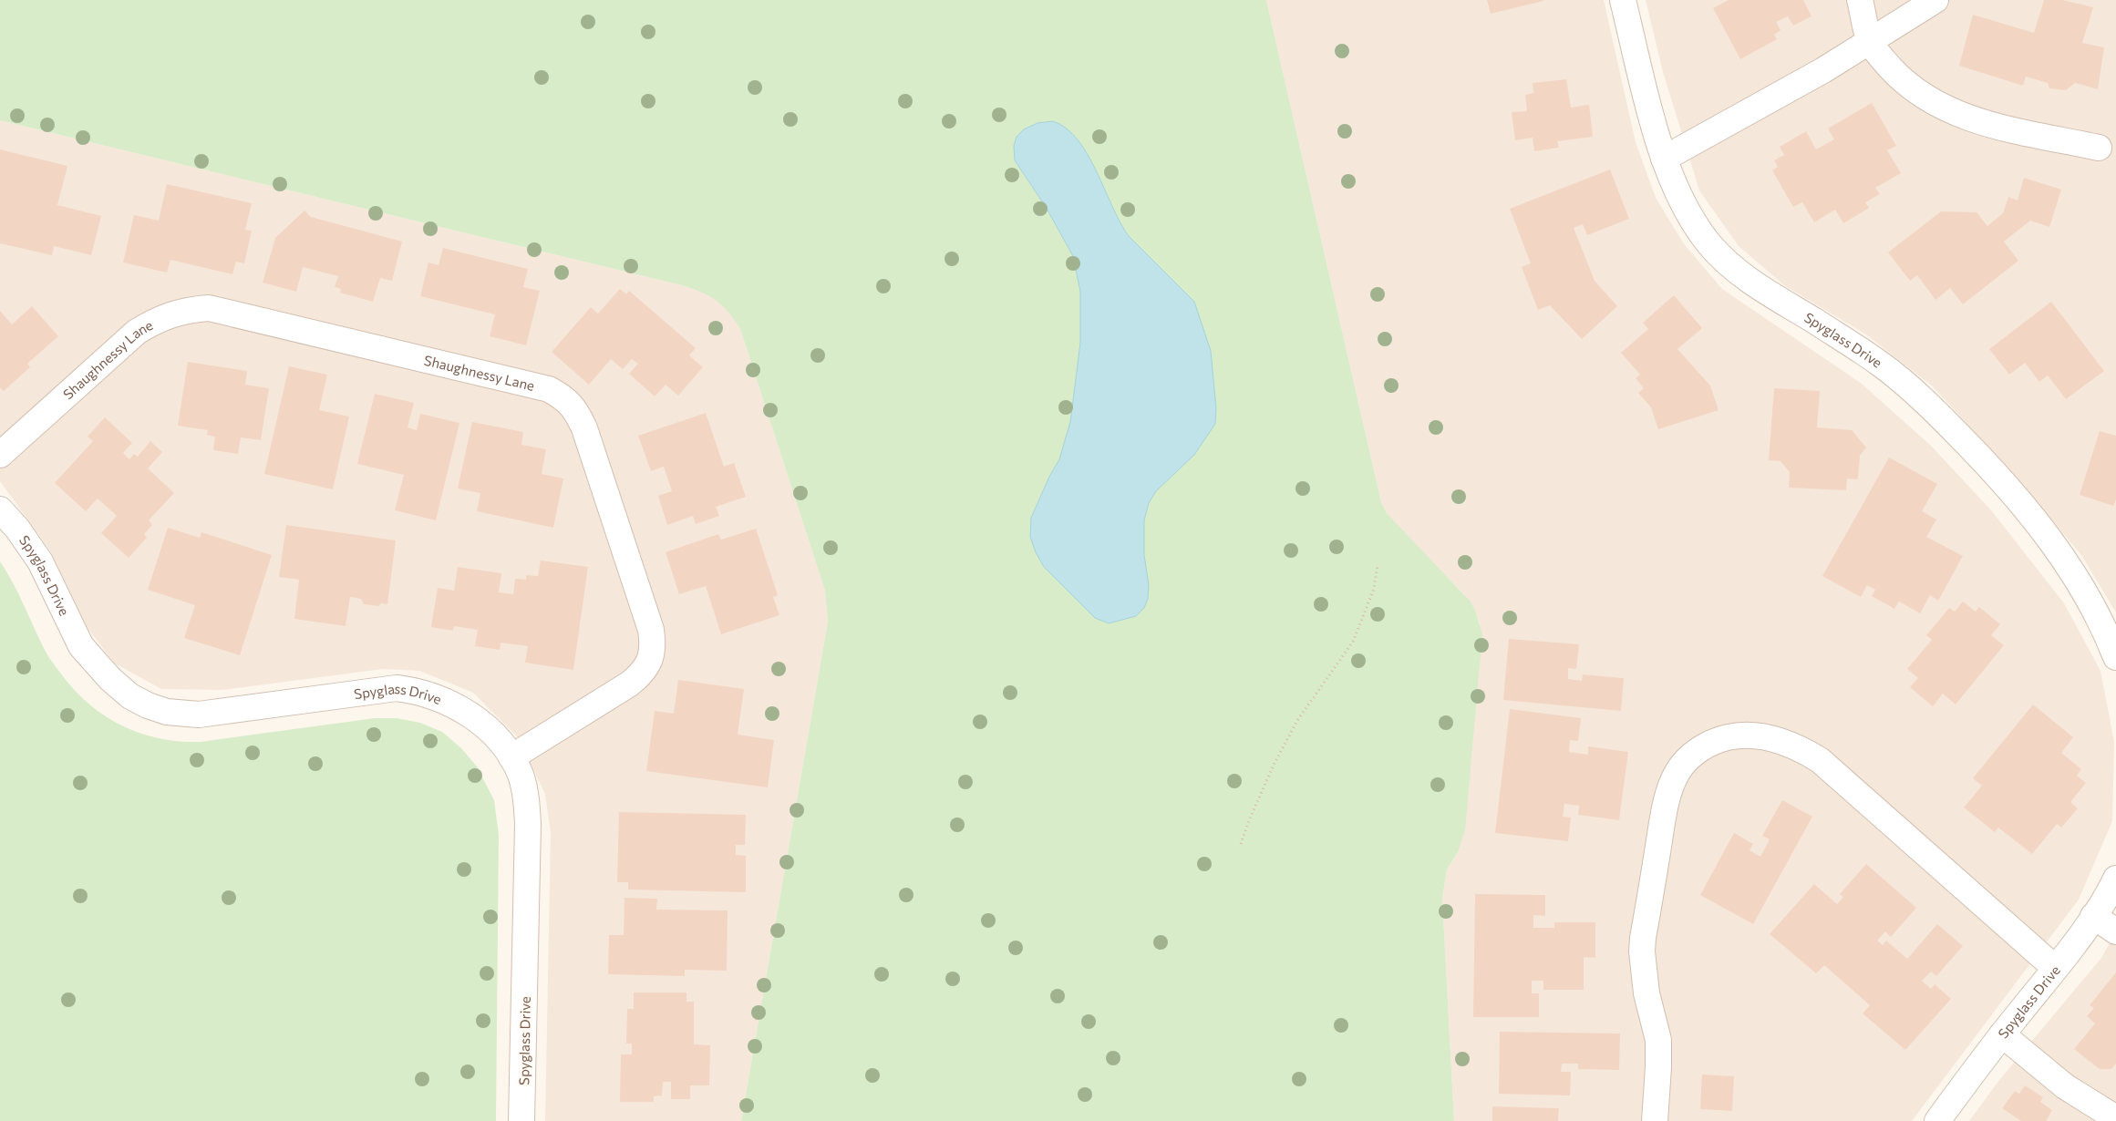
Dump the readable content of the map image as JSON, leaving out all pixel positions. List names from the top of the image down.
{
  "streets": {
    "street": ["Spyglass Drive", "Shaughnessy Lane"]
  },
  "crossings": [
    ["Spyglass Drive", "Shaughnessy Lane"]
  ]
}
